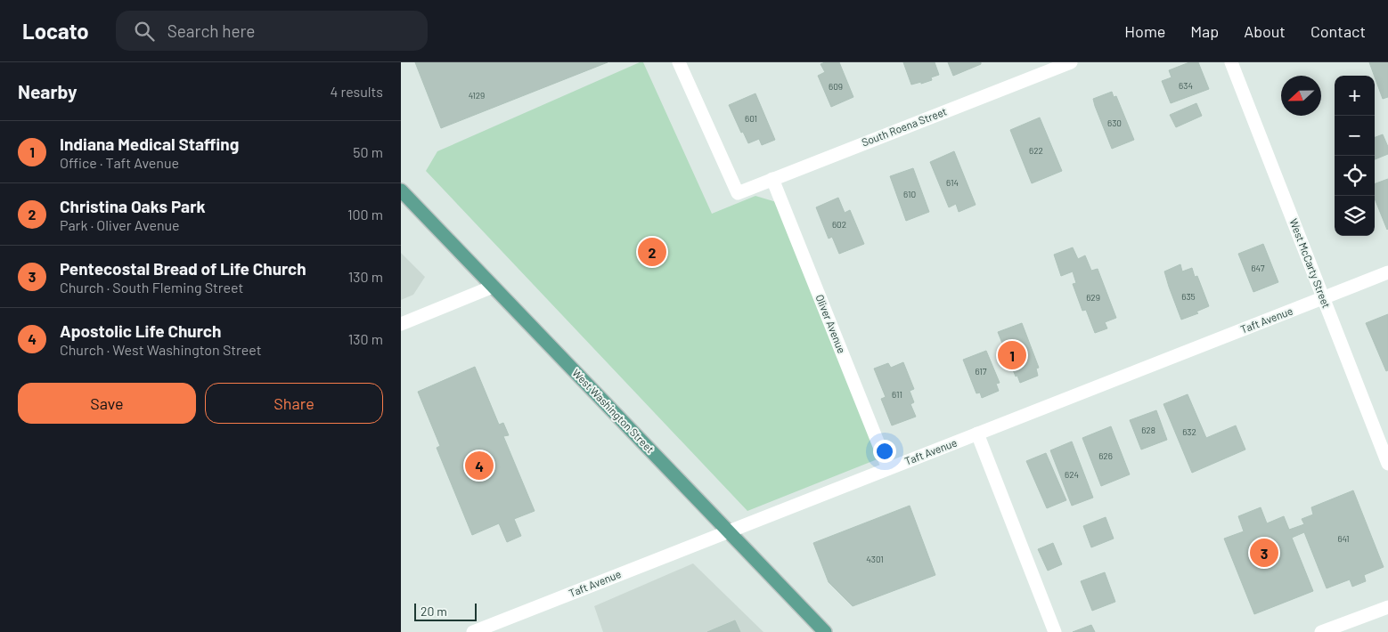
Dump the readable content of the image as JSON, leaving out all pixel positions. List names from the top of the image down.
{
  "streets": {
    "main road": ["West Washington Street"],
    "street": [
      "South Roena Street",
      "West McCarty Street",
      "Taft Avenue",
      "Oliver Avenue"
    ]
  },
  "crossings": [
    ["South Roena Street", "Oliver Avenue"],
    ["West McCarty Street", "Taft Avenue"],
    ["Taft Avenue", "Oliver Avenue"],
    ["Taft Avenue", "West Washington Street"]
  ],
  "house_numbers": [
    "634",
    "609",
    "4129",
    "601",
    "630",
    "622",
    "614",
    "610",
    "602",
    "647",
    "635",
    "629",
    "617",
    "611",
    "628",
    "632",
    "626",
    "624",
    "641",
    "4301"
  ],
  "scale_bar": "20 m",
  "north": "left",
  "page": {
    "header": "Locato",
    "search": "Search here",
    "nav": [
      "Home",
      "Map",
      "About",
      "Contact"
    ],
    "heading": ["Nearby", "4 results"],
    "map_buttons": ["+", "−"],
    "list": [
      {
        "mark": "1",
        "name": "Indiana Medical Staffing",
        "note": "Office · Taft Avenue",
        "value": "50 m"
      },
      {
        "mark": "2",
        "name": "Christina Oaks Park",
        "note": "Park · Oliver Avenue",
        "value": "100 m"
      },
      {
        "mark": "3",
        "name": "Pentecostal Bread of Life Church",
        "note": "Church · South Fleming Street",
        "value": "130 m"
      },
      {
        "mark": "4",
        "name": "Apostolic Life Church",
        "note": "Church · West Washington Street",
        "value": "130 m"
      }
    ],
    "pins": [
      "2",
      "1",
      "4",
      "3"
    ],
    "buttons": ["Save", "Share"],
    "scale": "20 m"
  }
}
